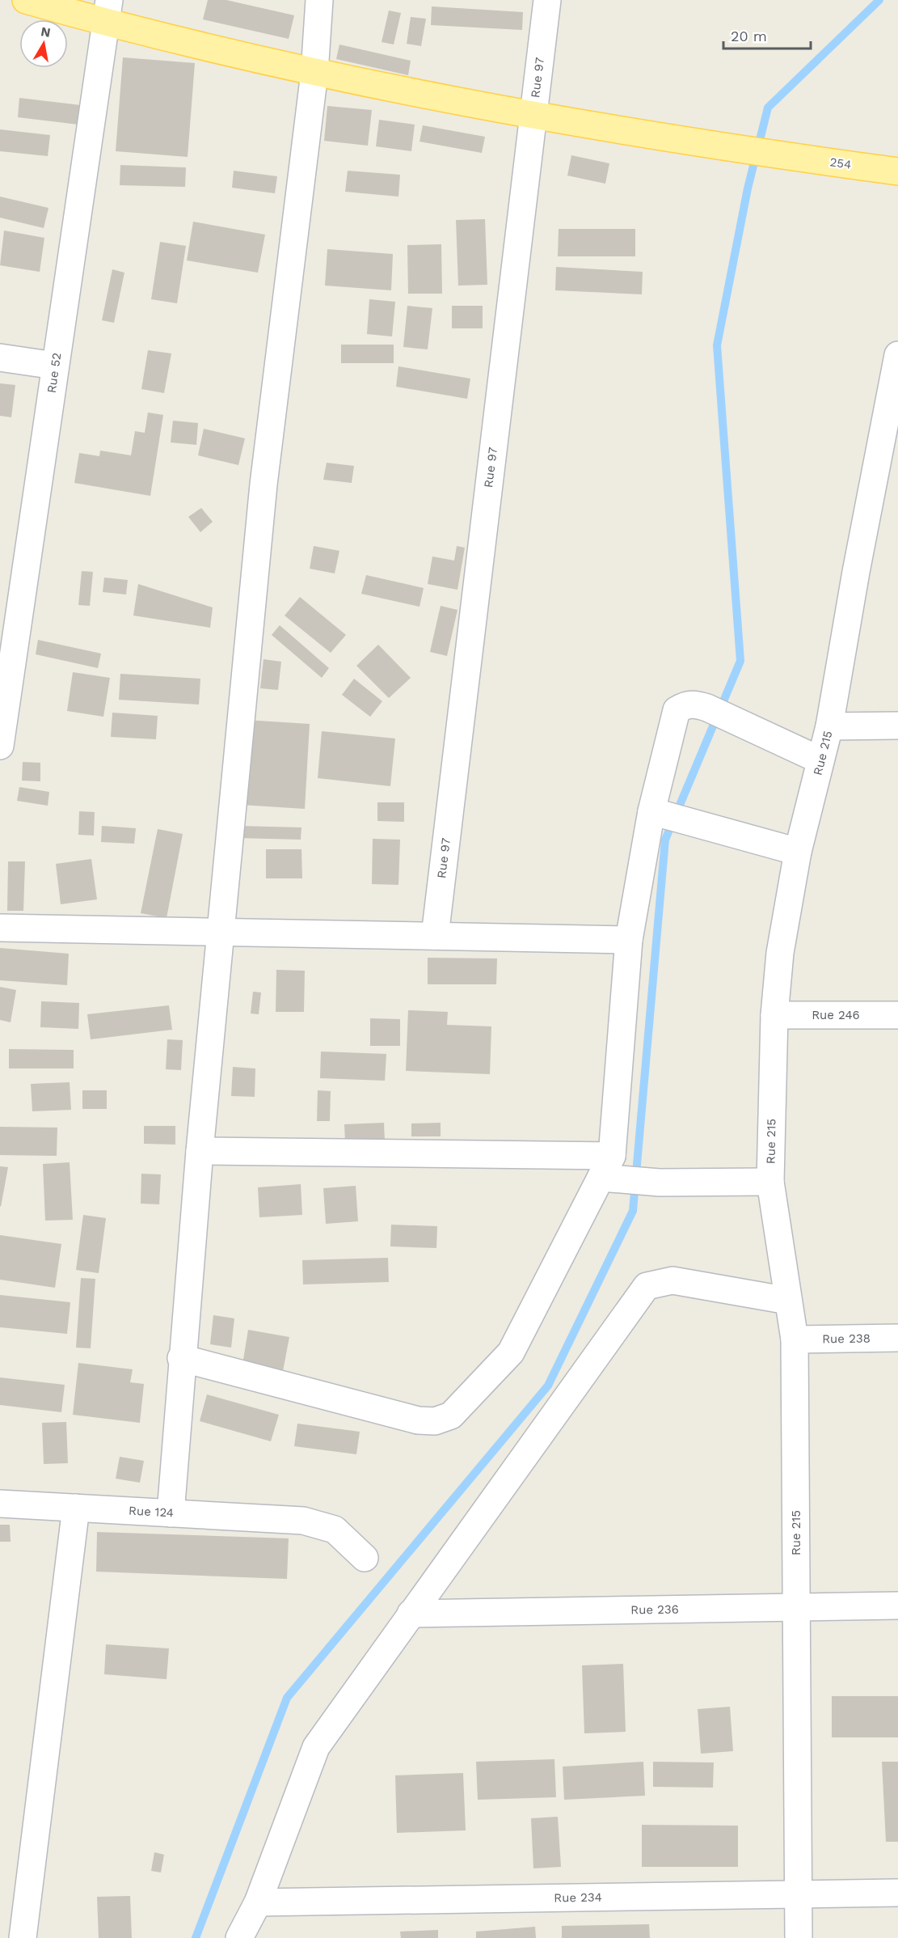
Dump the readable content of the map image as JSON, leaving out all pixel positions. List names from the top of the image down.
{
  "streets": {
    "main road": ["254"],
    "street": [
      "Rue 97",
      "Rue 52",
      "Rue 215",
      "Rue 246",
      "Rue 238",
      "Rue 124",
      "Rue 236",
      "Rue 234"
    ]
  },
  "crossings": [
    ["Rue 97", "254"],
    ["254", "Rue 52"],
    ["Rue 215", "Rue 246"],
    ["Rue 215", "Rue 238"],
    ["Rue 215", "Rue 236"],
    ["Rue 215", "Rue 234"]
  ],
  "scale_bar": "20 m",
  "north": "top"
}
